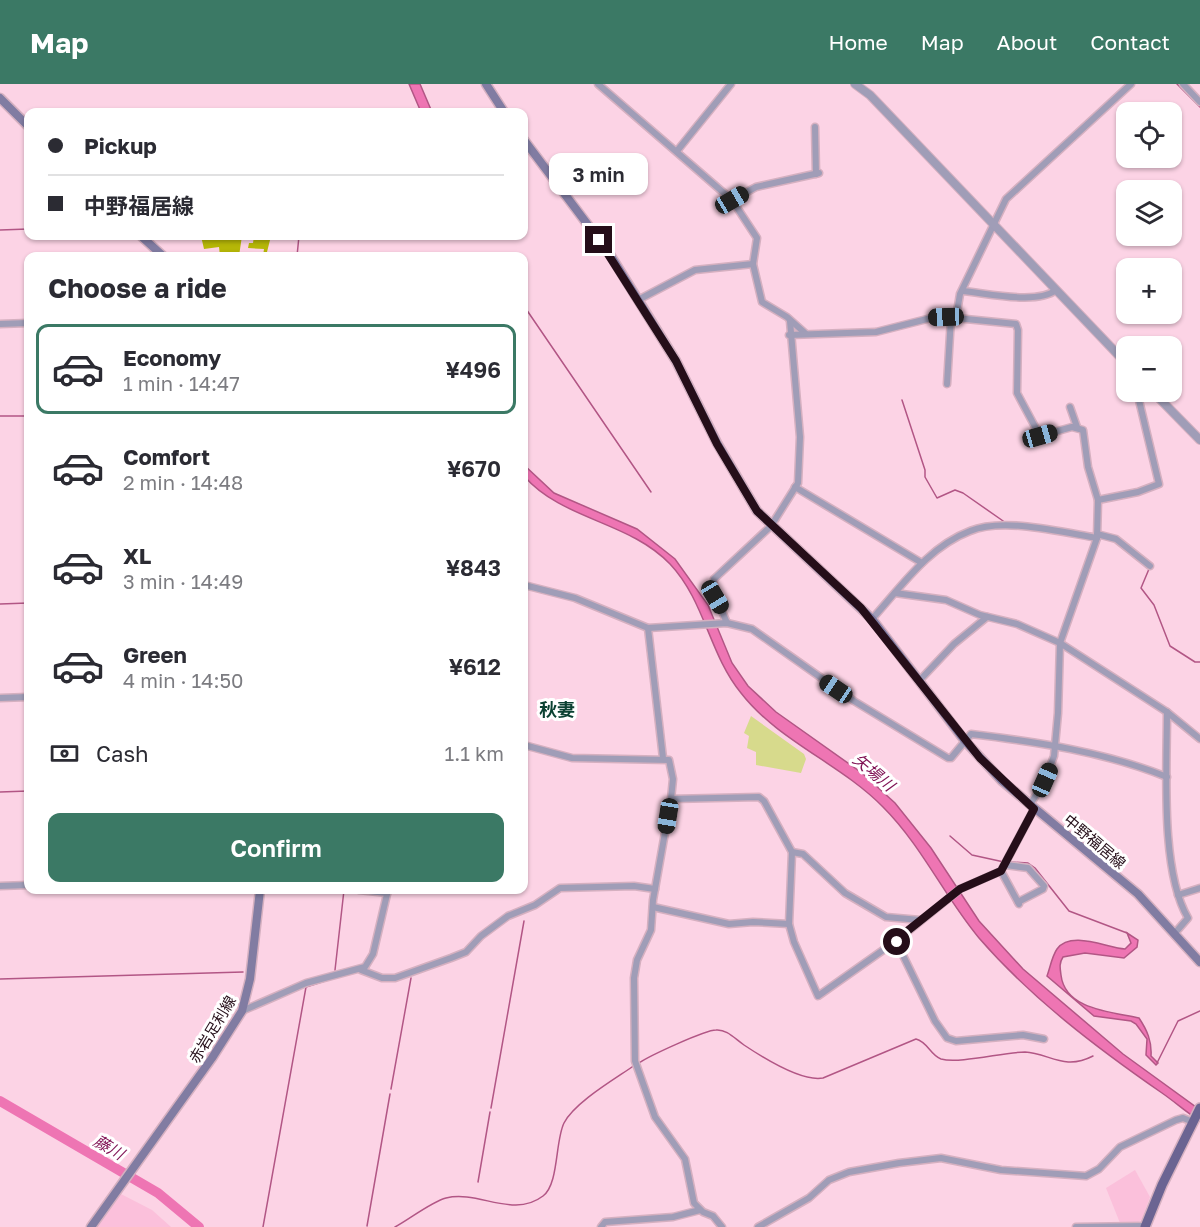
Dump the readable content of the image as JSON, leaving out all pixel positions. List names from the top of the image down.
{
  "streets": {
    "main road": ["中野福居線", "赤岩足利線"]
  },
  "districts": ["秋妻"],
  "water": ["矢場川", "藤川"],
  "page": {
    "header": "Map",
    "nav": [
      "Home",
      "Map",
      "About",
      "Contact"
    ],
    "map_buttons": ["+", "−"],
    "banner": ["Pickup", "中野福居線"],
    "bubble": "3 min",
    "heading": "Choose a ride",
    "list": [
      {
        "name": "Economy",
        "note": "1 min · 14:47",
        "value": "¥496"
      },
      {
        "name": "Comfort",
        "note": "2 min · 14:48",
        "value": "¥670"
      },
      {
        "name": "XL",
        "note": "3 min · 14:49",
        "value": "¥843"
      },
      {
        "name": "Green",
        "note": "4 min · 14:50",
        "value": "¥612"
      }
    ],
    "pay": ["Cash", "1.1 km"],
    "buttons": "Confirm"
  }
}
